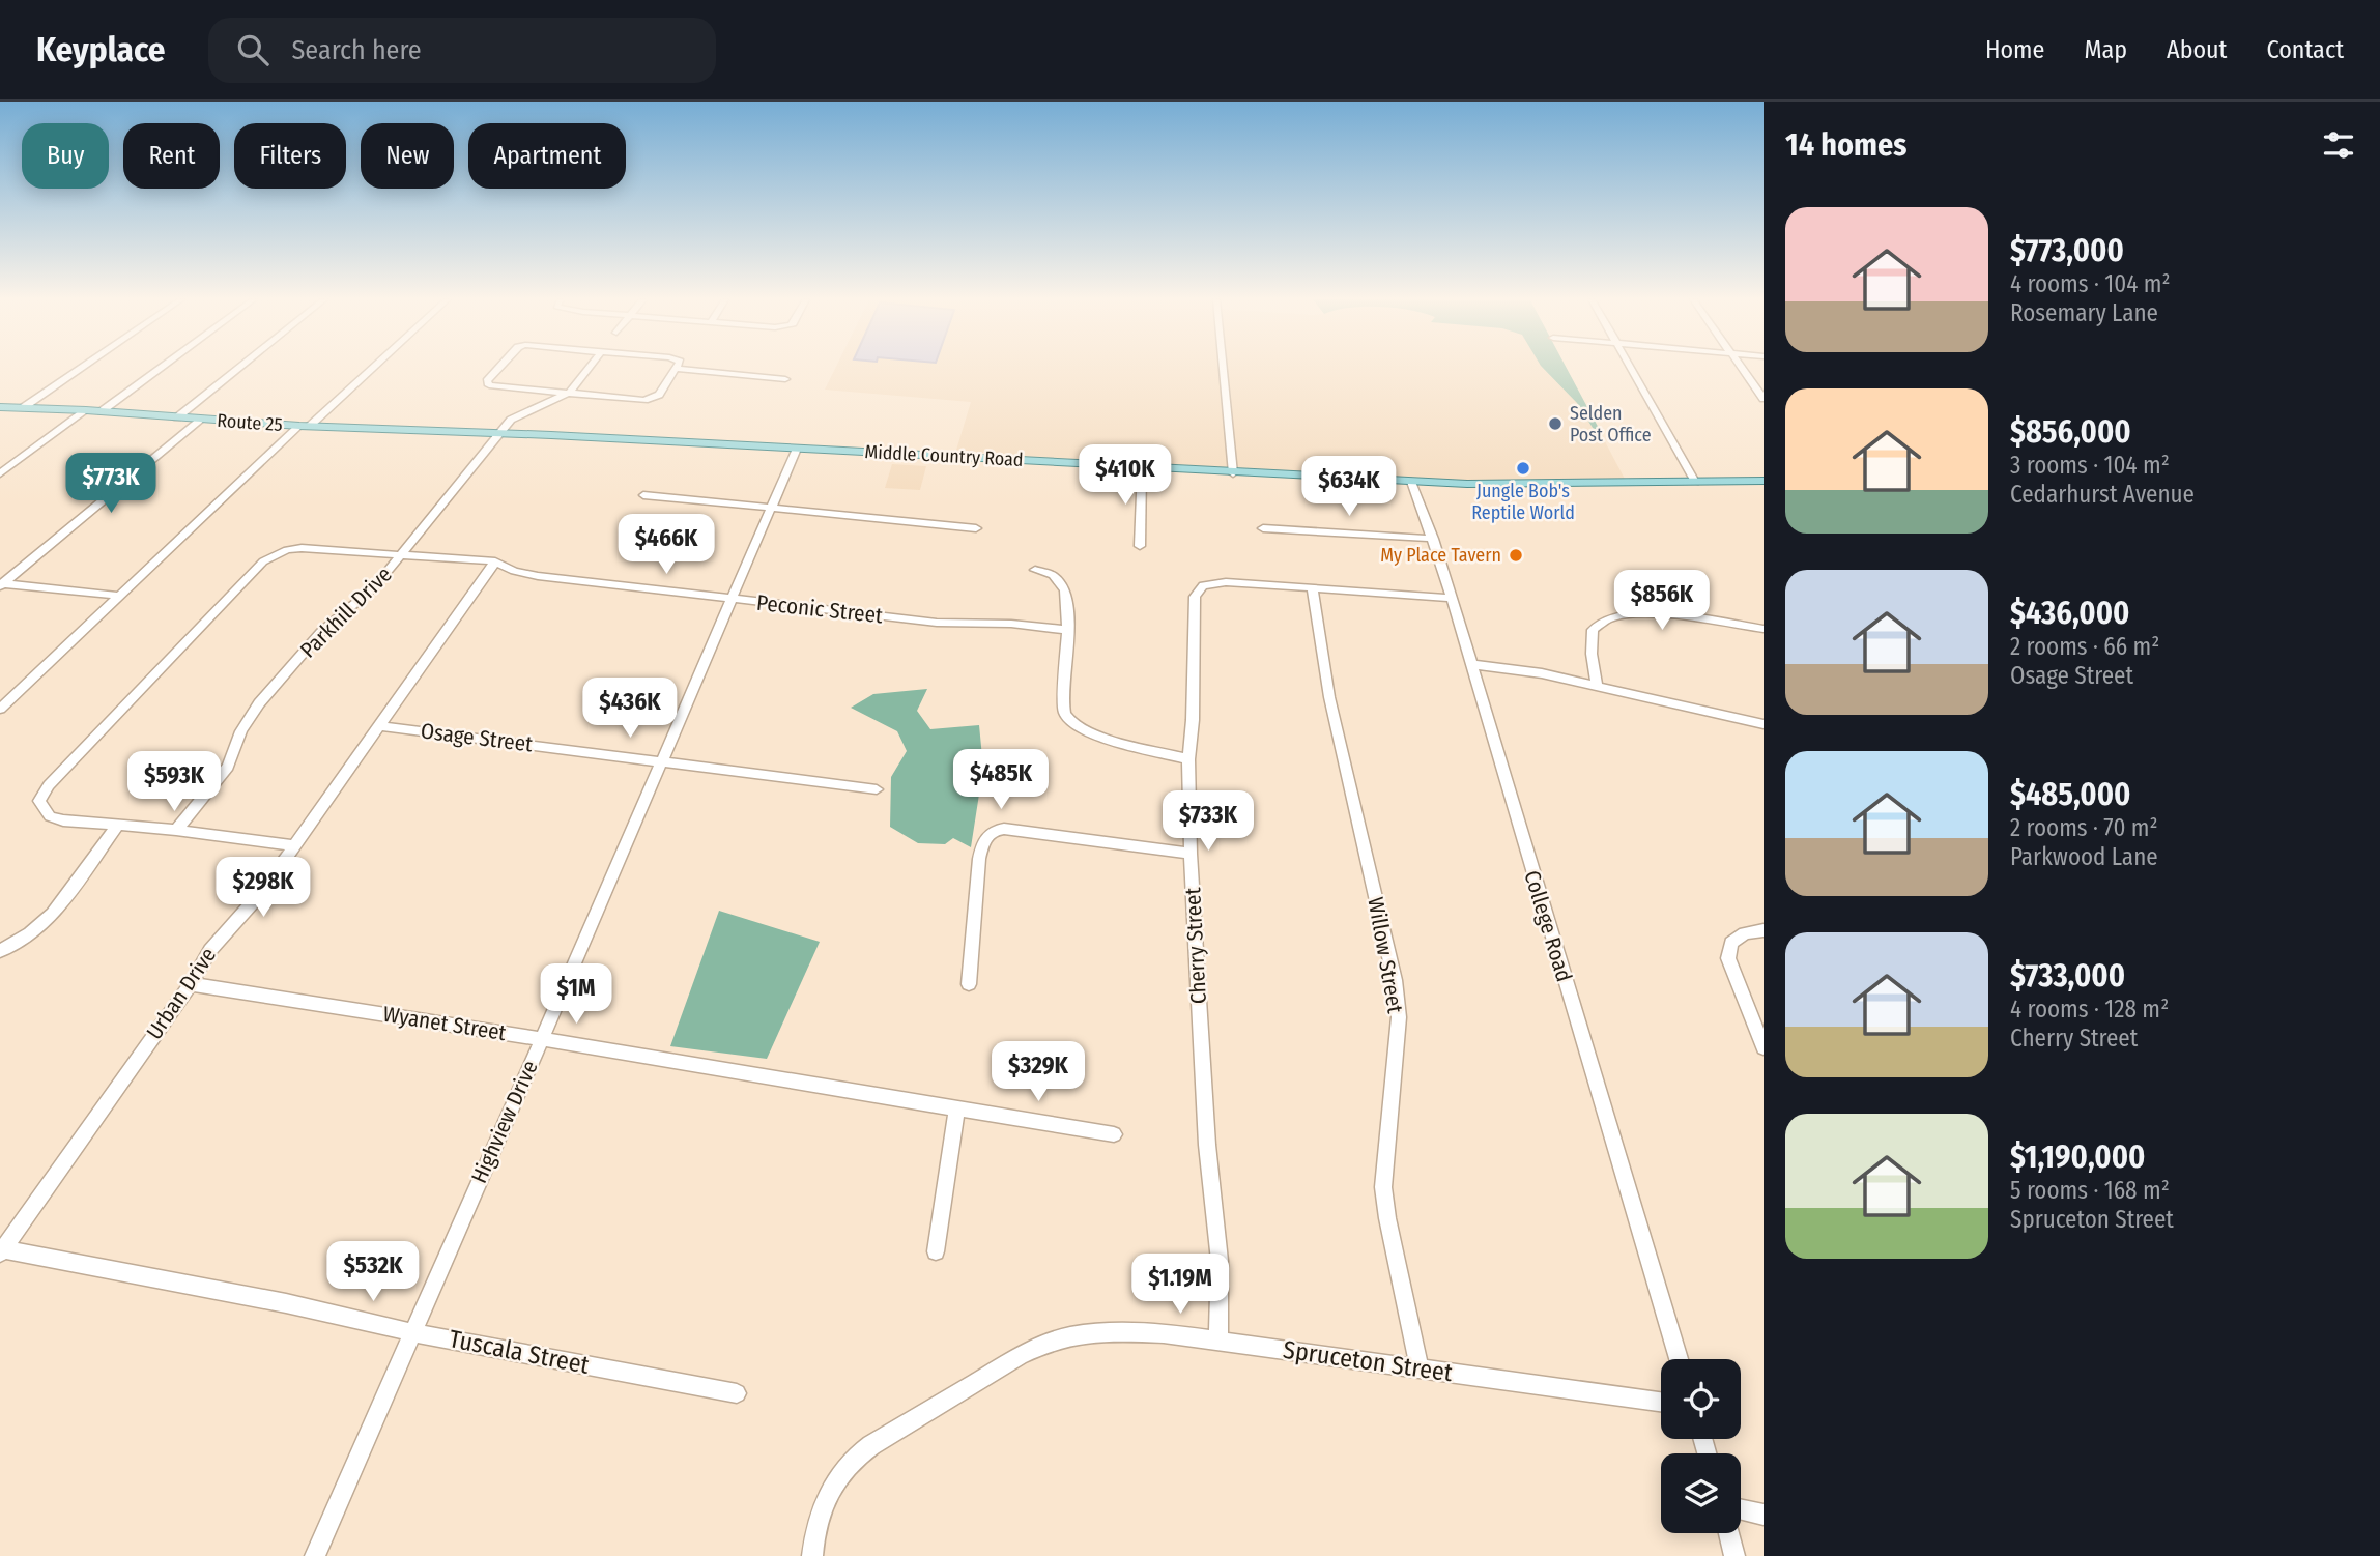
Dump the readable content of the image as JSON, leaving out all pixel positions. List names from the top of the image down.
{
  "streets": {
    "main road": ["Route 25", "Middle Country Road"],
    "street": [
      "Peconic Street",
      "Parkhill Drive",
      "Osage Street",
      "College Road",
      "Cherry Street",
      "Willow Street",
      "Urban Drive",
      "Wyanet Street",
      "Highview Drive",
      "Tuscala Street",
      "Spruceton Street"
    ]
  },
  "crossings": [
    ["Route 25", "Middle Country Road"],
    ["Middle Country Road", "Parkhill Drive"],
    ["Middle Country Road", "College Road"],
    ["Middle Country Road", "Highview Drive"],
    ["Peconic Street", "Parkhill Drive"],
    ["Peconic Street", "Urban Drive"],
    ["Peconic Street", "Highview Drive"],
    ["Osage Street", "Urban Drive"],
    ["Osage Street", "Highview Drive"],
    ["College Road", "Cherry Street"],
    ["Cherry Street", "Willow Street"],
    ["Cherry Street", "Spruceton Street"],
    ["Willow Street", "Spruceton Street"],
    ["Urban Drive", "Wyanet Street"],
    ["Urban Drive", "Tuscala Street"],
    ["Wyanet Street", "Highview Drive"],
    ["Highview Drive", "Tuscala Street"]
  ],
  "places": ["Selden Post Office", "Jungle Bob's Reptile World", "My Place Tavern"],
  "page": {
    "header": "Keyplace",
    "search": "Search here",
    "nav": [
      "Home",
      "Map",
      "About",
      "Contact"
    ],
    "heading": "14 homes",
    "chip": [
      "Buy",
      "Rent",
      "Filters",
      "New",
      "Apartment"
    ],
    "list": [
      {
        "name": "$773,000",
        "note": "4 rooms · 104 m² · Rosemary Lane"
      },
      {
        "name": "$856,000",
        "note": "3 rooms · 104 m² · Cedarhurst Avenue"
      },
      {
        "name": "$436,000",
        "note": "2 rooms · 66 m² · Osage Street"
      },
      {
        "name": "$485,000",
        "note": "2 rooms · 70 m² · Parkwood Lane"
      },
      {
        "name": "$733,000",
        "note": "4 rooms · 128 m² · Cherry Street"
      },
      {
        "name": "$1,190,000",
        "note": "5 rooms · 168 m² · Spruceton Street"
      }
    ],
    "price": [
      "$410K",
      "$773K",
      "$634K",
      "$466K",
      "$856K",
      "$436K",
      "$485K",
      "$593K",
      "$733K",
      "$298K",
      "$1M",
      "$329K",
      "$532K",
      "$1.19M"
    ]
  }
}
